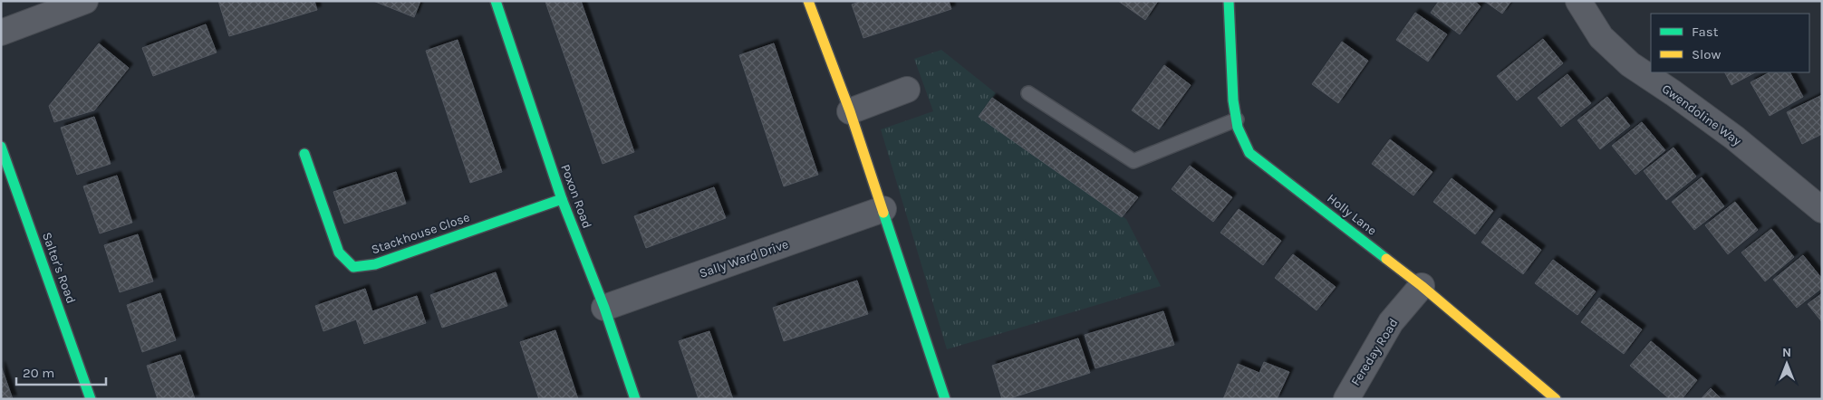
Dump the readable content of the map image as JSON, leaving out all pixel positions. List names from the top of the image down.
{
  "streets": {
    "street": [
      "Gwendoline Way",
      "Poxon Road",
      "Holly Lane",
      "Stackhouse Close",
      "Sally Ward Drive",
      "Salter's Road",
      "Fereday Road"
    ]
  },
  "crossings": [
    ["Poxon Road", "Stackhouse Close"],
    ["Poxon Road", "Sally Ward Drive"],
    ["Holly Lane", "Fereday Road"]
  ],
  "legend": ["Fast", "Slow"],
  "scale_bar": "20 m",
  "north": "top"
}
